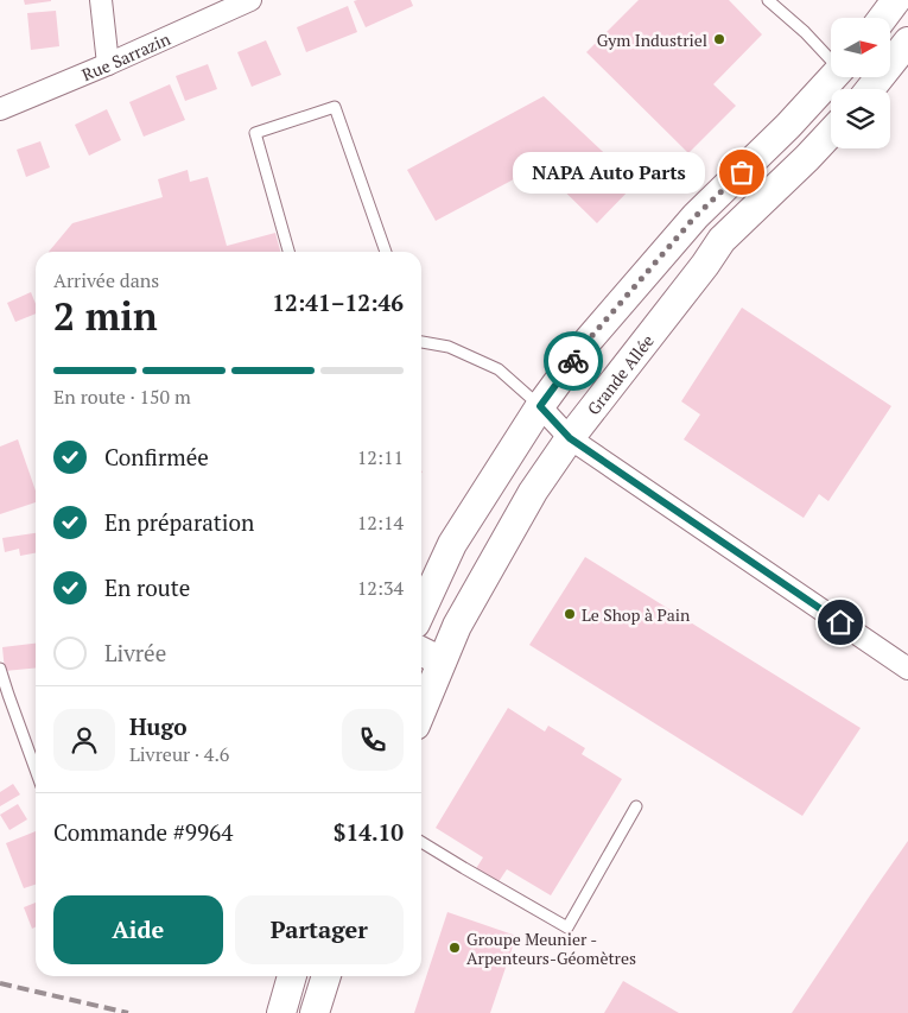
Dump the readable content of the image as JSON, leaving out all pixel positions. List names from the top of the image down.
{
  "streets": {
    "street": ["Rue Sarrazin", "Grande Allée"]
  },
  "places": [
    "Gym Industriel",
    "NAPA Auto Parts",
    "Le Shop à Pain",
    "Groupe Meunier - Arpenteurs-Géomètres"
  ],
  "north": "right",
  "page": {
    "bubble": "NAPA Auto Parts",
    "heading": ["2 min", "Arrivée dans", "12:41–12:46"],
    "panel": [
      "Hugo",
      "Livreur · 4.6",
      "Commande #9964",
      "$14.10"
    ],
    "bar": "En route · 150 m",
    "list": [
      ["Confirmée", "12:11"],
      ["En préparation", "12:14"],
      ["En route", "12:34"],
      "Livrée"
    ],
    "buttons": ["Aide", "Partager"]
  }
}
